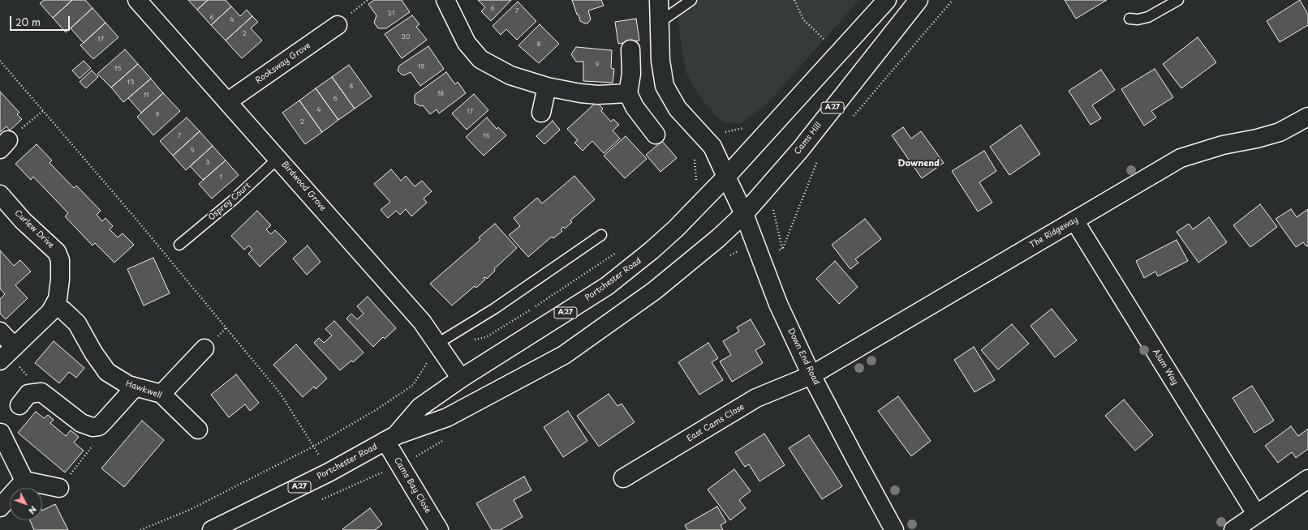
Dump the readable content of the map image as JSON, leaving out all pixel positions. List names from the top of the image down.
{
  "streets": {
    "street": [
      "Rooksway Grove",
      "A27",
      "Cams Hill",
      "Birdwood Grove",
      "Curlew Drive",
      "The Ridgeway",
      "Portchester Road",
      "Down End Road",
      "Alum Way",
      "Hawkwell",
      "East Cams Close",
      "Cams Bay Close"
    ],
    "lane": ["Osprey Court"]
  },
  "crossings": [
    ["Rooksway Grove", "Birdwood Grove"],
    ["A27", "Portchester Road"],
    ["A27", "Down End Road"],
    ["Cams Hill", "Portchester Road"],
    ["Cams Hill", "Down End Road"],
    ["Birdwood Grove", "Osprey Court"],
    ["Birdwood Grove", "Portchester Road"],
    ["Curlew Drive", "Hawkwell"],
    ["The Ridgeway", "Down End Road"],
    ["The Ridgeway", "Alum Way"],
    ["The Ridgeway", "East Cams Close"],
    ["Portchester Road", "Down End Road"],
    ["Portchester Road", "Cams Bay Close"],
    ["Down End Road", "East Cams Close"]
  ],
  "districts": ["Downend"],
  "house_numbers": [
    "6",
    "7",
    "21",
    "6",
    "4",
    "2",
    "20",
    "17",
    "8",
    "9",
    "19",
    "15",
    "13",
    "8",
    "18",
    "11",
    "6",
    "4",
    "17",
    "9",
    "2",
    "7",
    "16",
    "5",
    "3",
    "1"
  ],
  "scale_bar": "20 m",
  "north": "bottom right"
}
